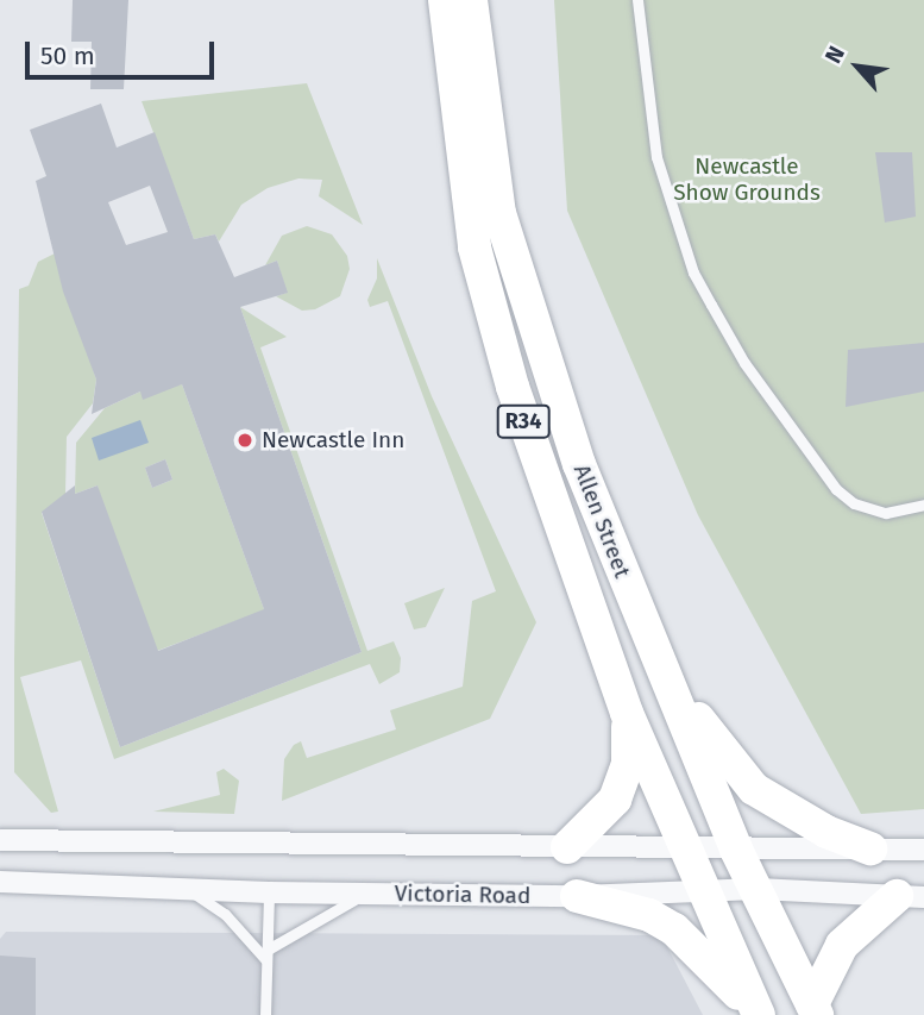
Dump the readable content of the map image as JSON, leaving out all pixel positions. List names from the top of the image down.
{
  "streets": {
    "main road": ["R34", "Allen Street"],
    "street": ["Victoria Road"]
  },
  "crossings": [
    ["Allen Street", "Victoria Road"]
  ],
  "parks": ["Newcastle Show Grounds"],
  "places": ["Newcastle Inn"],
  "scale_bar": "50 m",
  "north": "top left"
}
